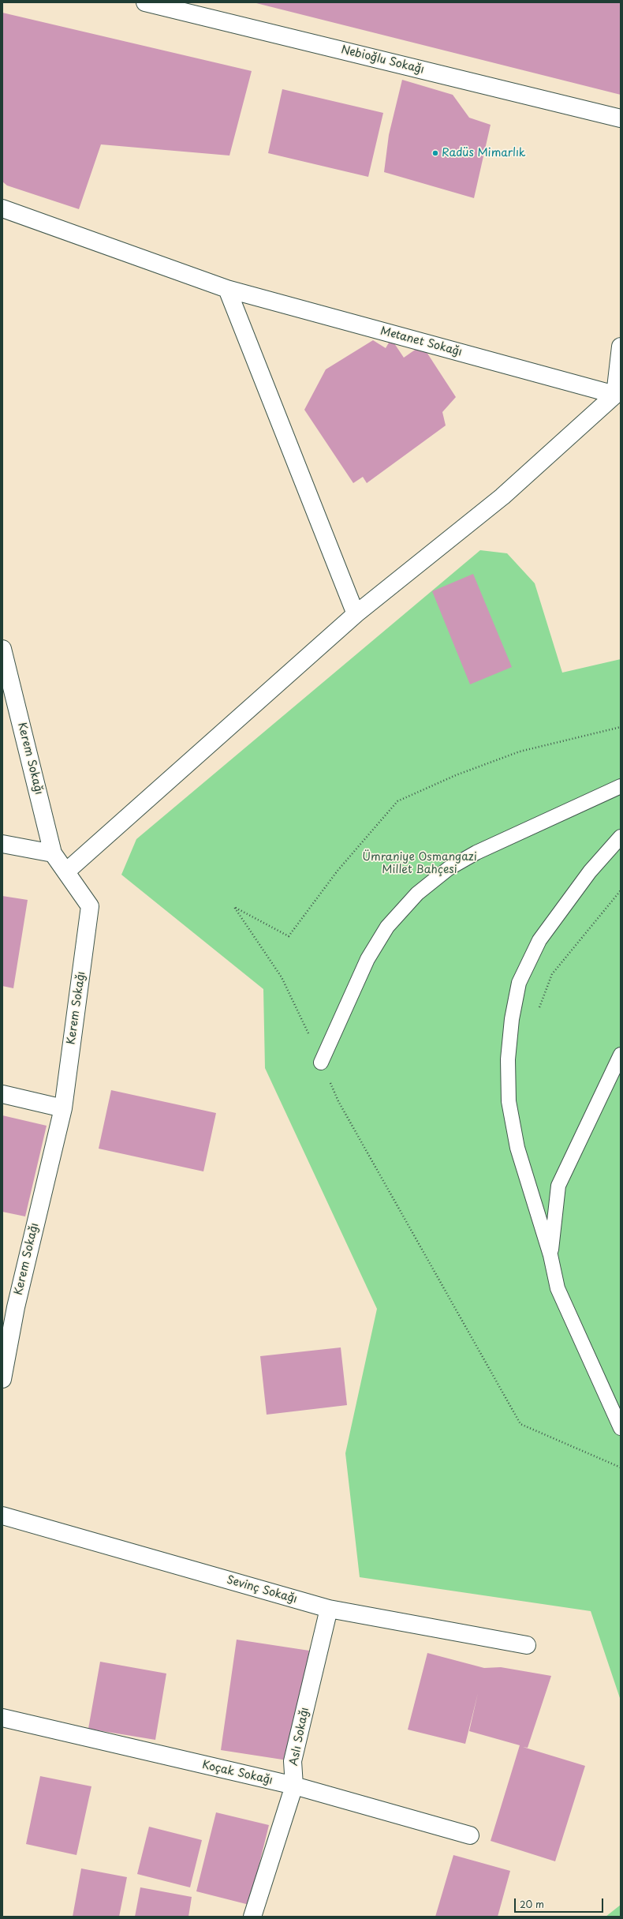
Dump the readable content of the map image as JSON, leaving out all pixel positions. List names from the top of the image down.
{
  "streets": {
    "street": [
      "Nebioğlu Sokağı",
      "Metanet Sokağı",
      "Kerem Sokağı",
      "Sevinç Sokağı",
      "Aslı Sokağı",
      "Koçak Sokağı"
    ]
  },
  "crossings": [
    ["Sevinç Sokağı", "Aslı Sokağı"],
    ["Aslı Sokağı", "Koçak Sokağı"]
  ],
  "parks": ["Ümraniye Osmangazi Millet Bahçesi"],
  "places": ["Radüs Mimarlık"],
  "scale_bar": "20 m"
}
